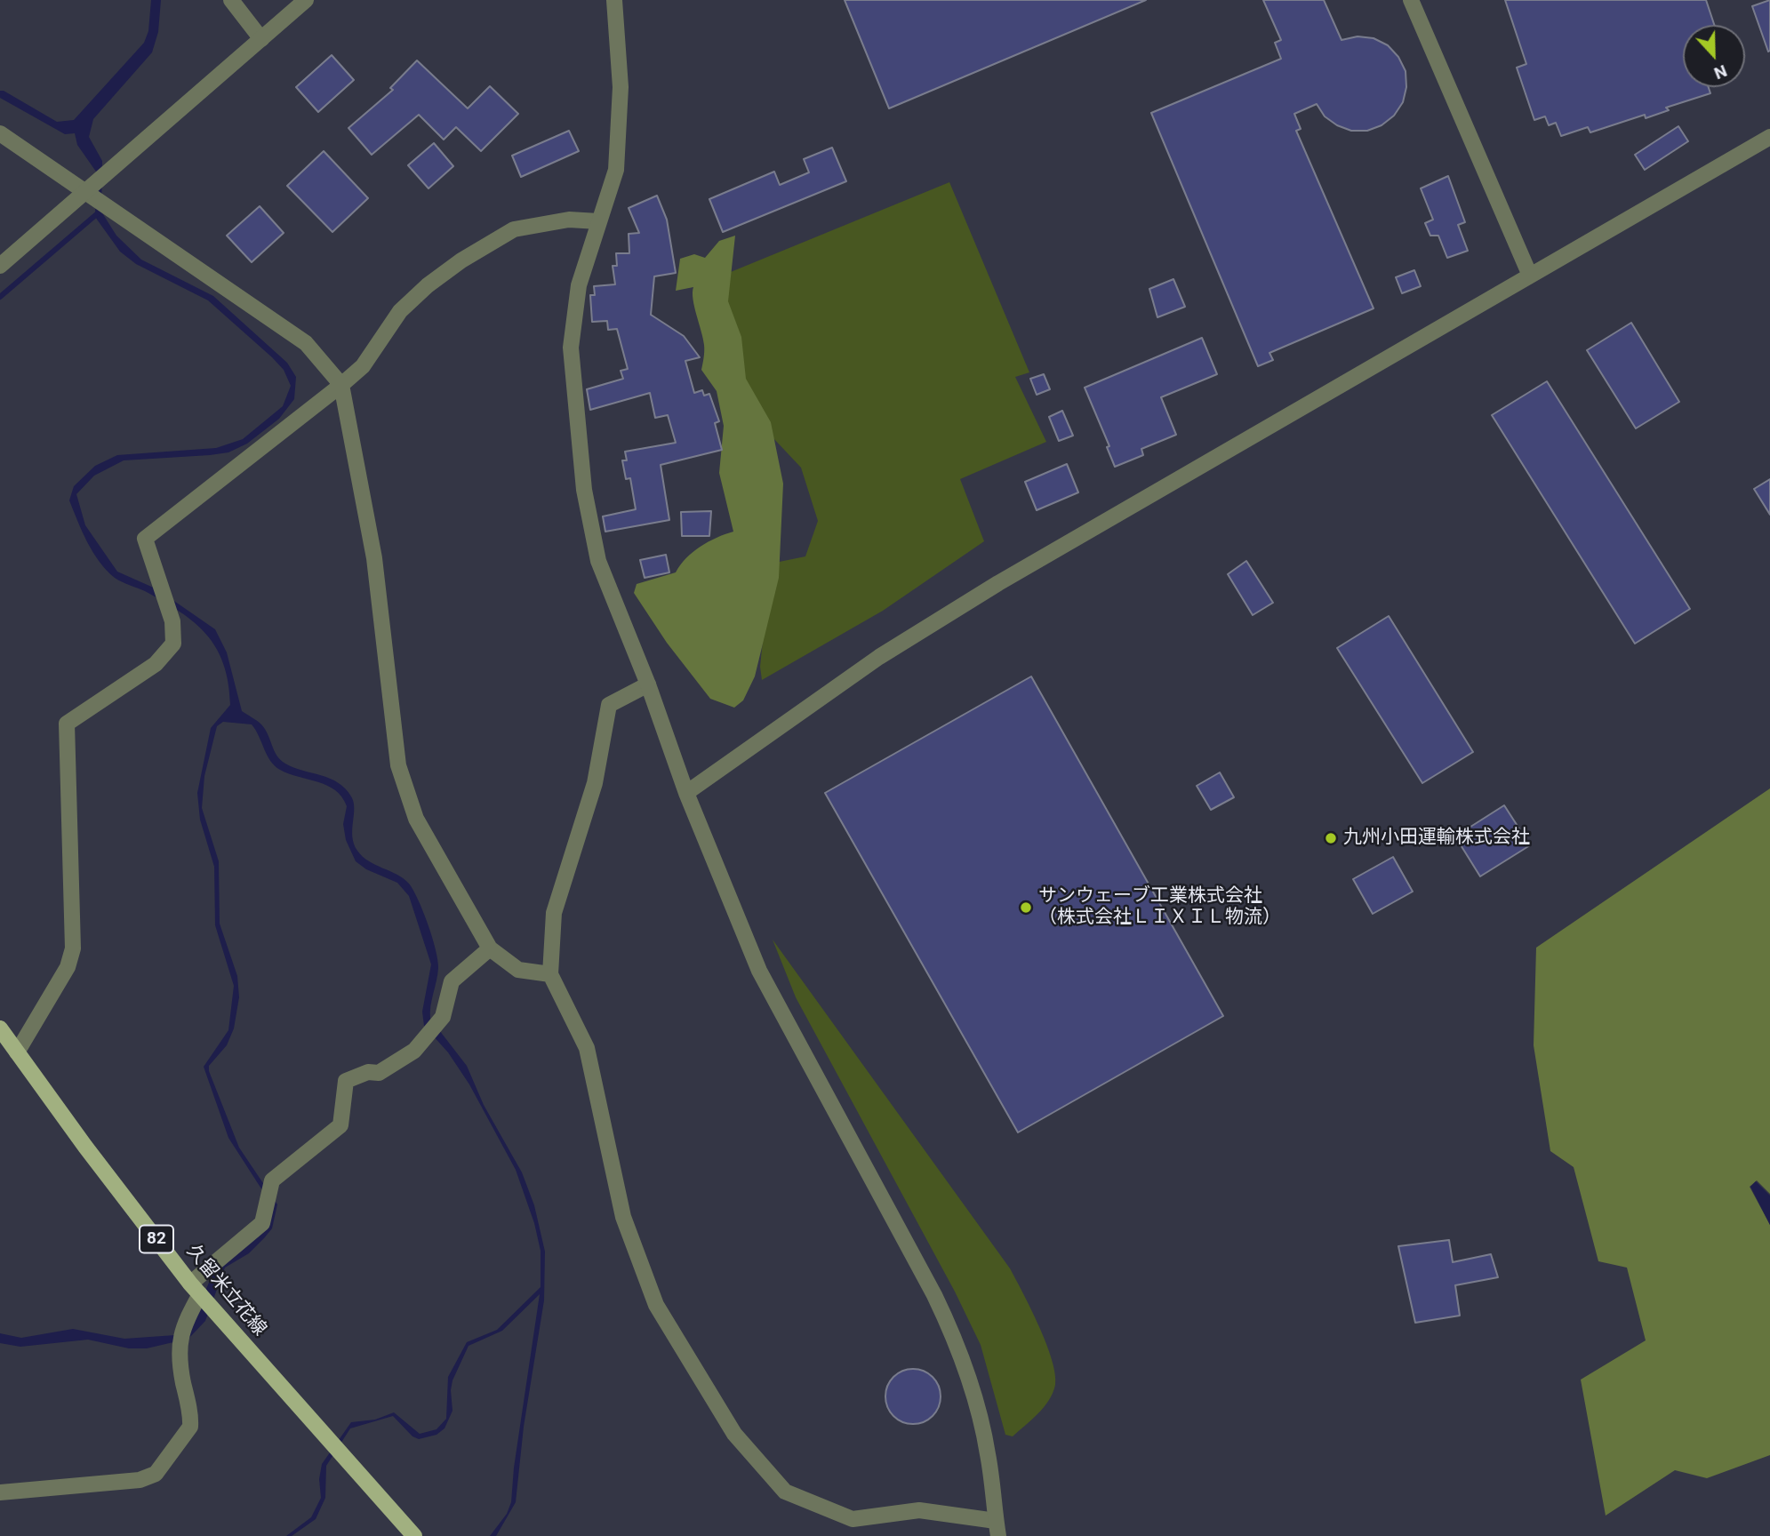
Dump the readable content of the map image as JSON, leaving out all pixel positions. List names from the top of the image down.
{
  "streets": {
    "main road": ["82", "久留米立花線"]
  },
  "places": ["九州小田運輸株式会社", "サンウェーブ工業株式会社 （株式会社ＬＩＸＩＬ物流）"],
  "north": "bottom"
}
